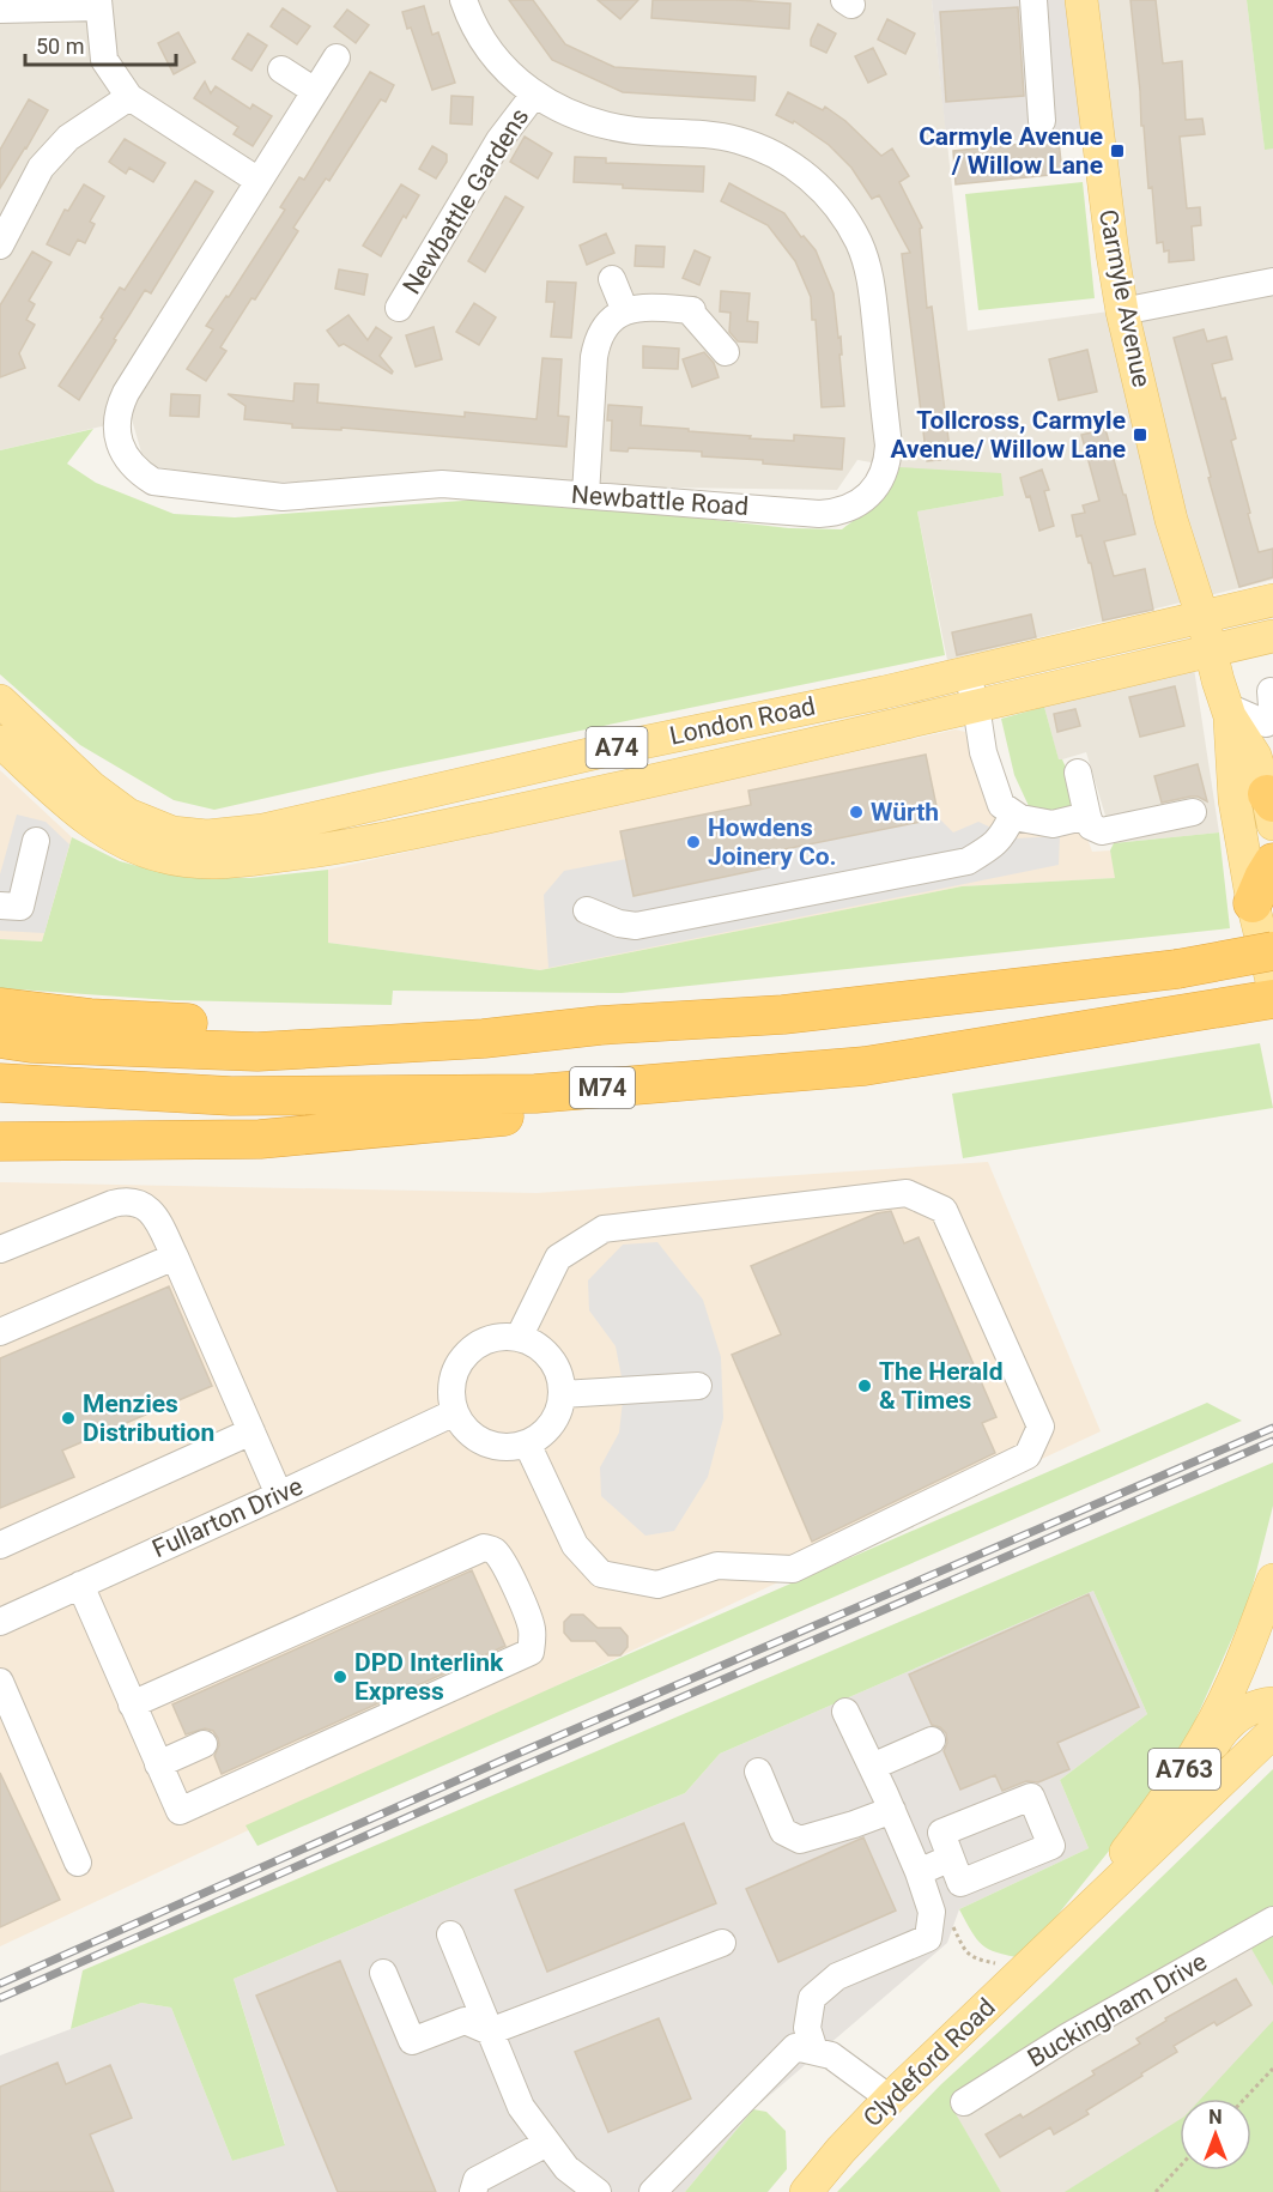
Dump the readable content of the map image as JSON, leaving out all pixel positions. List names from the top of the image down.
{
  "streets": {
    "highway": ["M74"],
    "main road": [
      "Carmyle Avenue",
      "London Road",
      "A74",
      "A763",
      "Clydeford Road"
    ],
    "street": [
      "Newbattle Gardens",
      "Newbattle Road",
      "Fullarton Drive",
      "Buckingham Drive"
    ]
  },
  "crossings": [
    ["Newbattle Gardens", "Newbattle Road"],
    ["Carmyle Avenue", "London Road"]
  ],
  "places": {
    "transit": ["Carmyle Avenue / Willow Lane", "Tollcross, Carmyle Avenue/ Willow Lane"],
    "other": [
      "Würth",
      "Howdens Joinery Co.",
      "The Herald & Times",
      "Menzies Distribution",
      "DPD Interlink Express"
    ]
  },
  "scale_bar": "50 m",
  "north": "top"
}
